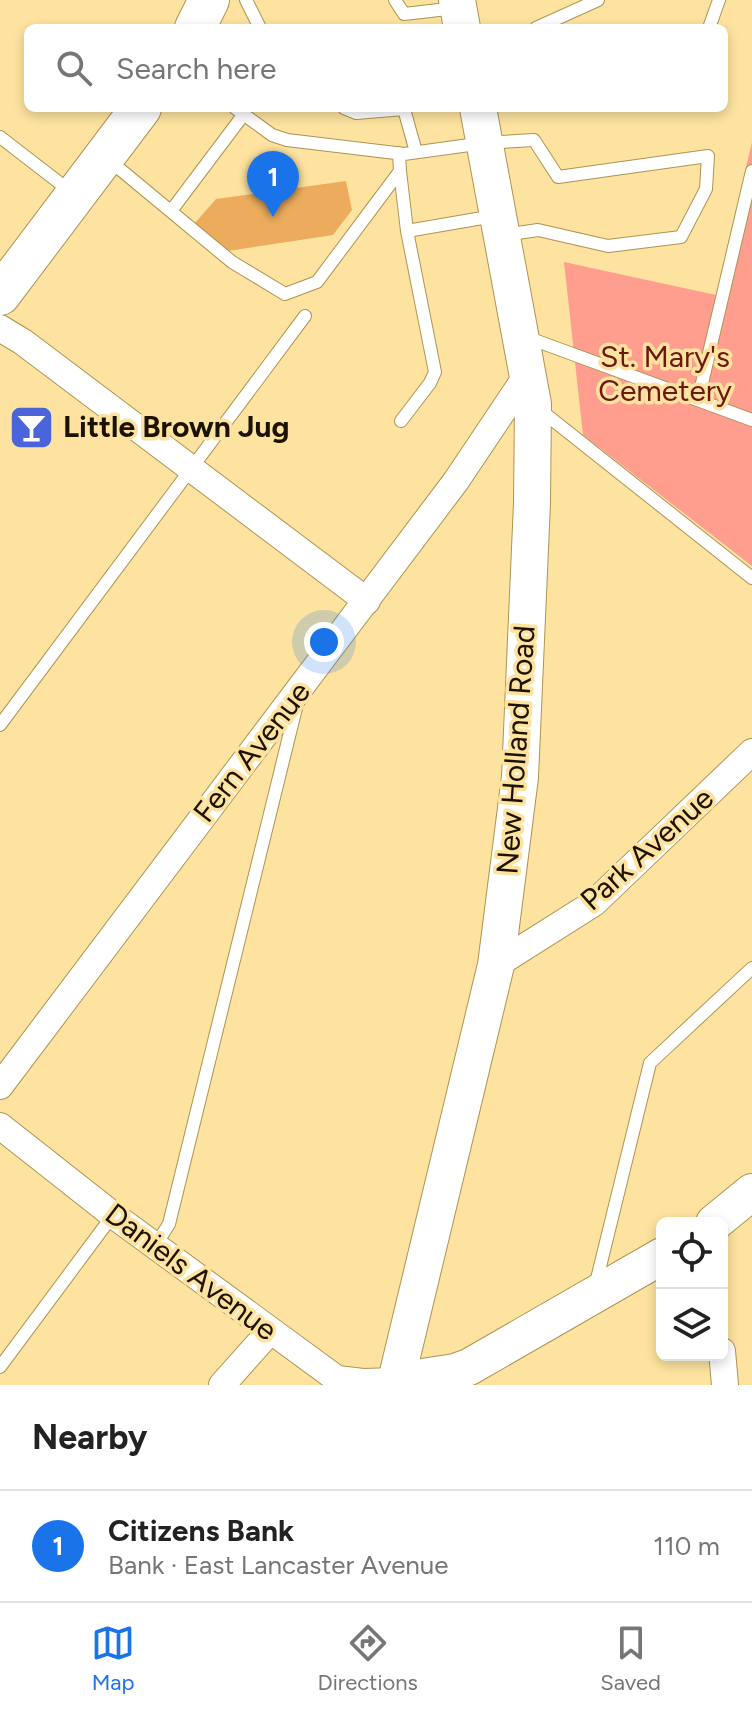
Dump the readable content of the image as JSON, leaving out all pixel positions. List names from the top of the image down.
{
  "streets": {
    "main road": ["New Holland Road"],
    "street": ["Fern Avenue", "Park Avenue", "Daniels Avenue"]
  },
  "crossings": [
    ["New Holland Road", "Fern Avenue"],
    ["New Holland Road", "Park Avenue"],
    ["New Holland Road", "Daniels Avenue"]
  ],
  "parks": ["St. Mary's Cemetery"],
  "places": {
    "bar": ["Little Brown Jug"]
  },
  "page": {
    "search": "Search here",
    "pins": "1",
    "heading": "Nearby",
    "list": [
      {
        "mark": "1",
        "name": "Citizens Bank",
        "note": "Bank · East Lancaster Avenue",
        "value": "110 m"
      }
    ],
    "nav": ["Map", "Directions", "Saved"]
  }
}
